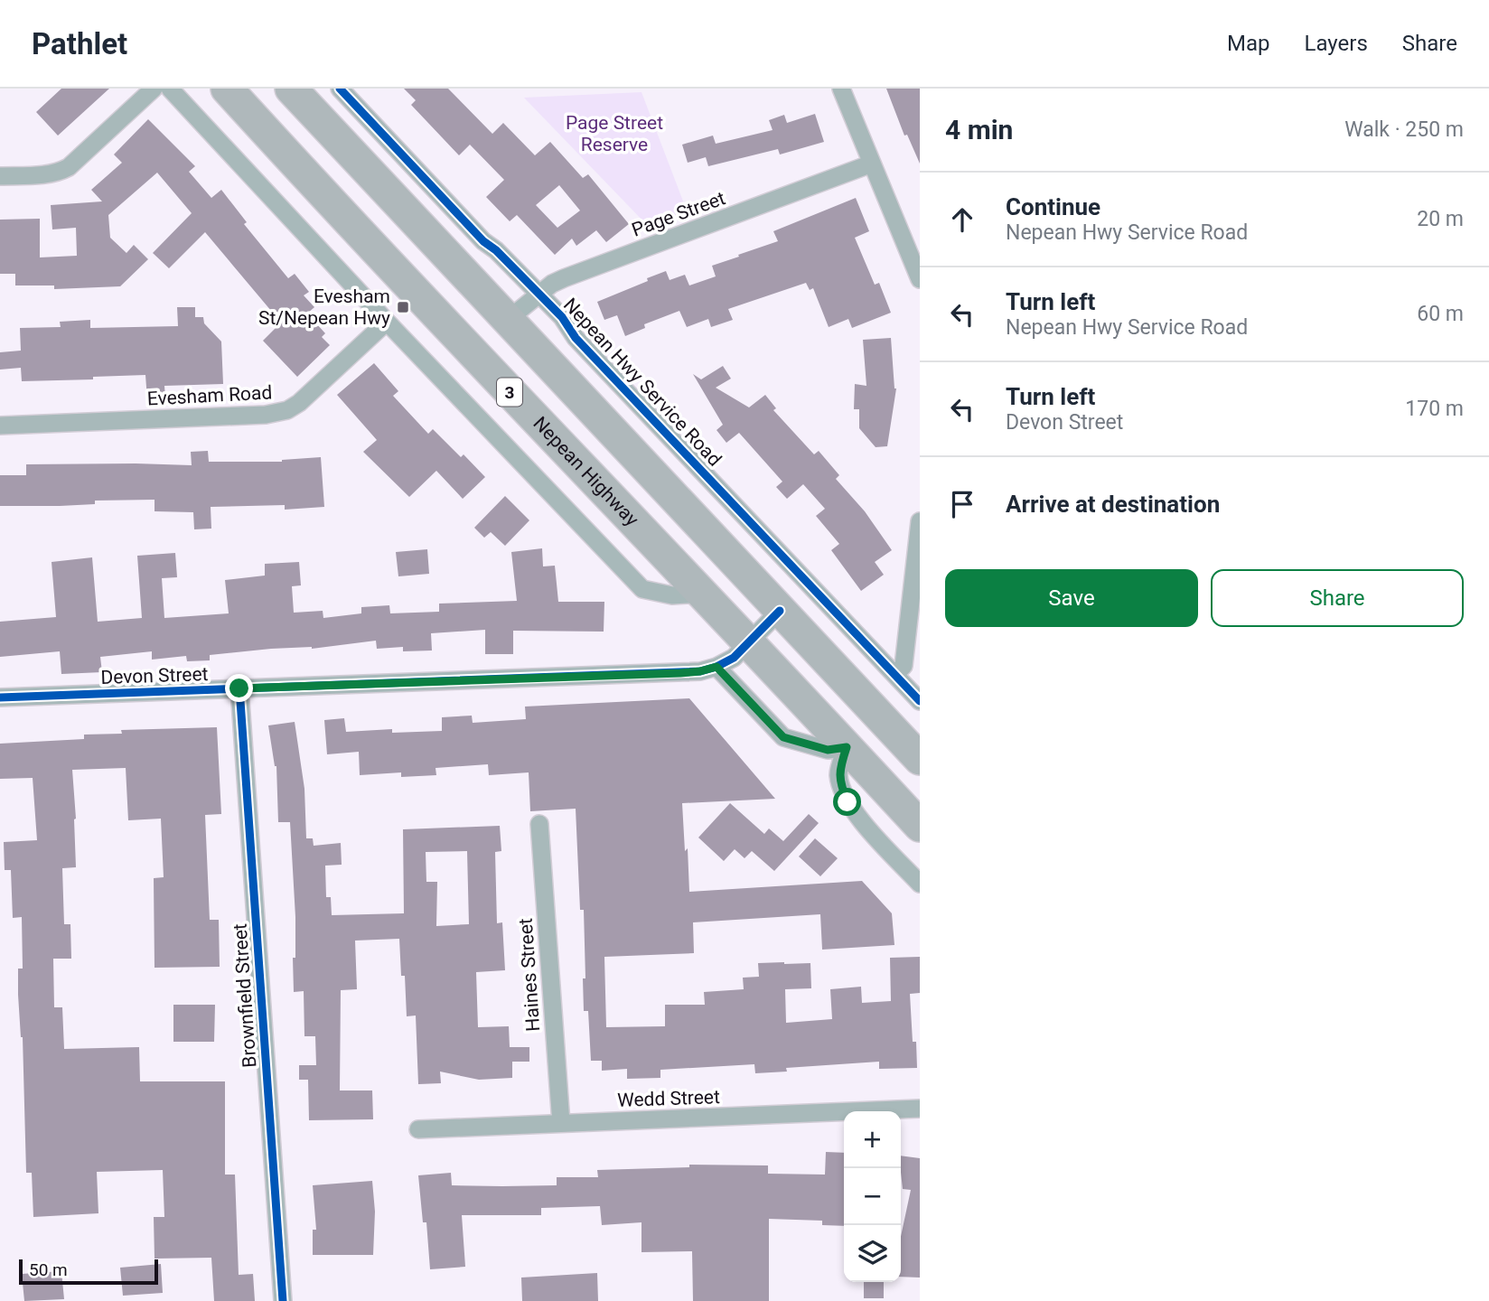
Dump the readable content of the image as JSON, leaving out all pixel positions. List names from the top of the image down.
{
  "streets": {
    "highway": ["3", "Nepean Highway"],
    "street": [
      "Page Street",
      "Nepean Hwy Service Road",
      "Evesham Road",
      "Devon Street",
      "Haines Street",
      "Brownfield Street",
      "Wedd Street"
    ]
  },
  "crossings": [
    ["Page Street", "Nepean Hwy Service Road"],
    ["Nepean Highway", "Devon Street"],
    ["Devon Street", "Brownfield Street"],
    ["Haines Street", "Wedd Street"]
  ],
  "parks": ["Page Street Reserve"],
  "places": {
    "transit": ["Evesham St/Nepean Hwy"]
  },
  "scale_bar": "50 m",
  "page": {
    "header": "Pathlet",
    "nav": ["Map", "Layers", "Share"],
    "heading": ["4 min", "Walk · 250 m"],
    "list": [
      ["Continue", "Nepean Hwy Service Road", "20 m"],
      ["Turn left", "Nepean Hwy Service Road", "60 m"],
      ["Turn left", "Devon Street", "170 m"],
      "Arrive at destination"
    ],
    "buttons": ["Save", "Share"],
    "map_buttons": ["+", "−"],
    "scale": "50 m"
  }
}
